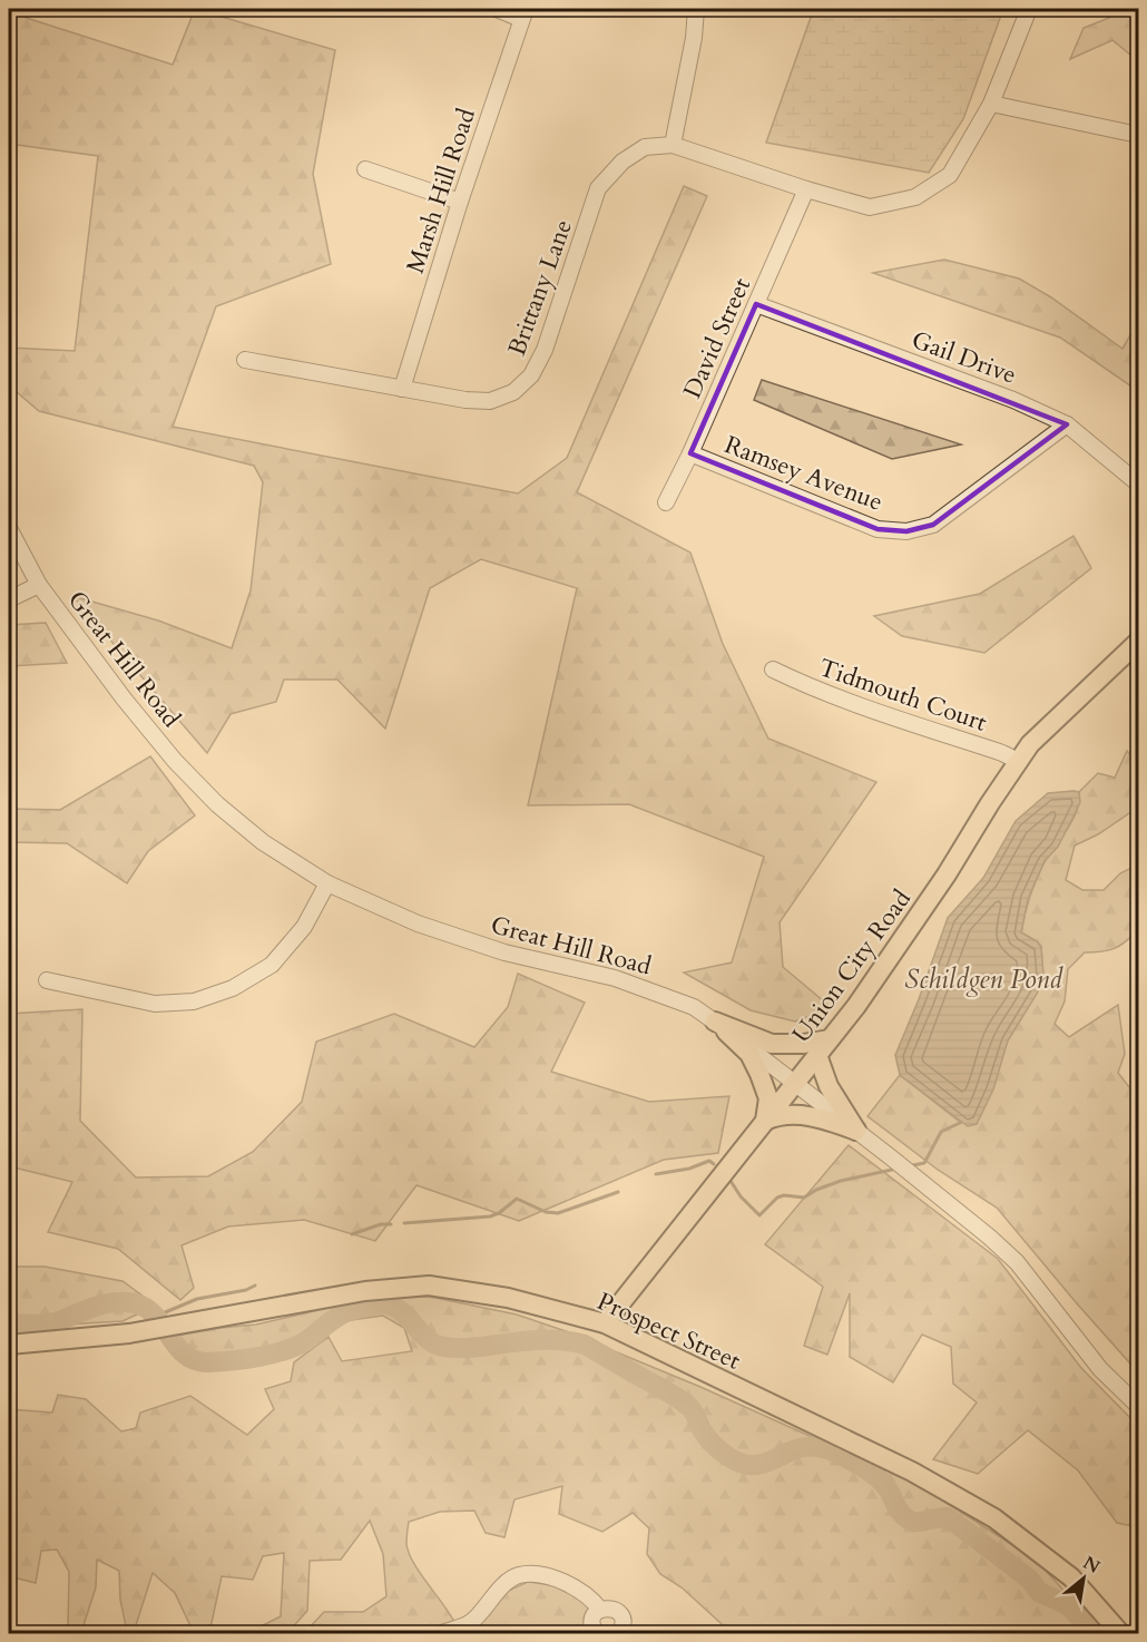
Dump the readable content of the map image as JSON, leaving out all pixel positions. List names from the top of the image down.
{
  "streets": {
    "main road": ["Union City Road", "Prospect Street"],
    "street": [
      "Marsh Hill Road",
      "Brittany Lane",
      "David Street",
      "Gail Drive",
      "Ramsey Avenue",
      "Great Hill Road",
      "Tidmouth Court"
    ]
  },
  "crossings": [
    ["Marsh Hill Road", "Brittany Lane"],
    ["Brittany Lane", "David Street"],
    ["David Street", "Gail Drive"],
    ["David Street", "Ramsey Avenue"],
    ["Gail Drive", "Ramsey Avenue"],
    ["Great Hill Road", "Union City Road"],
    ["Tidmouth Court", "Union City Road"],
    ["Union City Road", "Prospect Street"]
  ],
  "water": ["Schildgen Pond"],
  "north": "top right"
}
